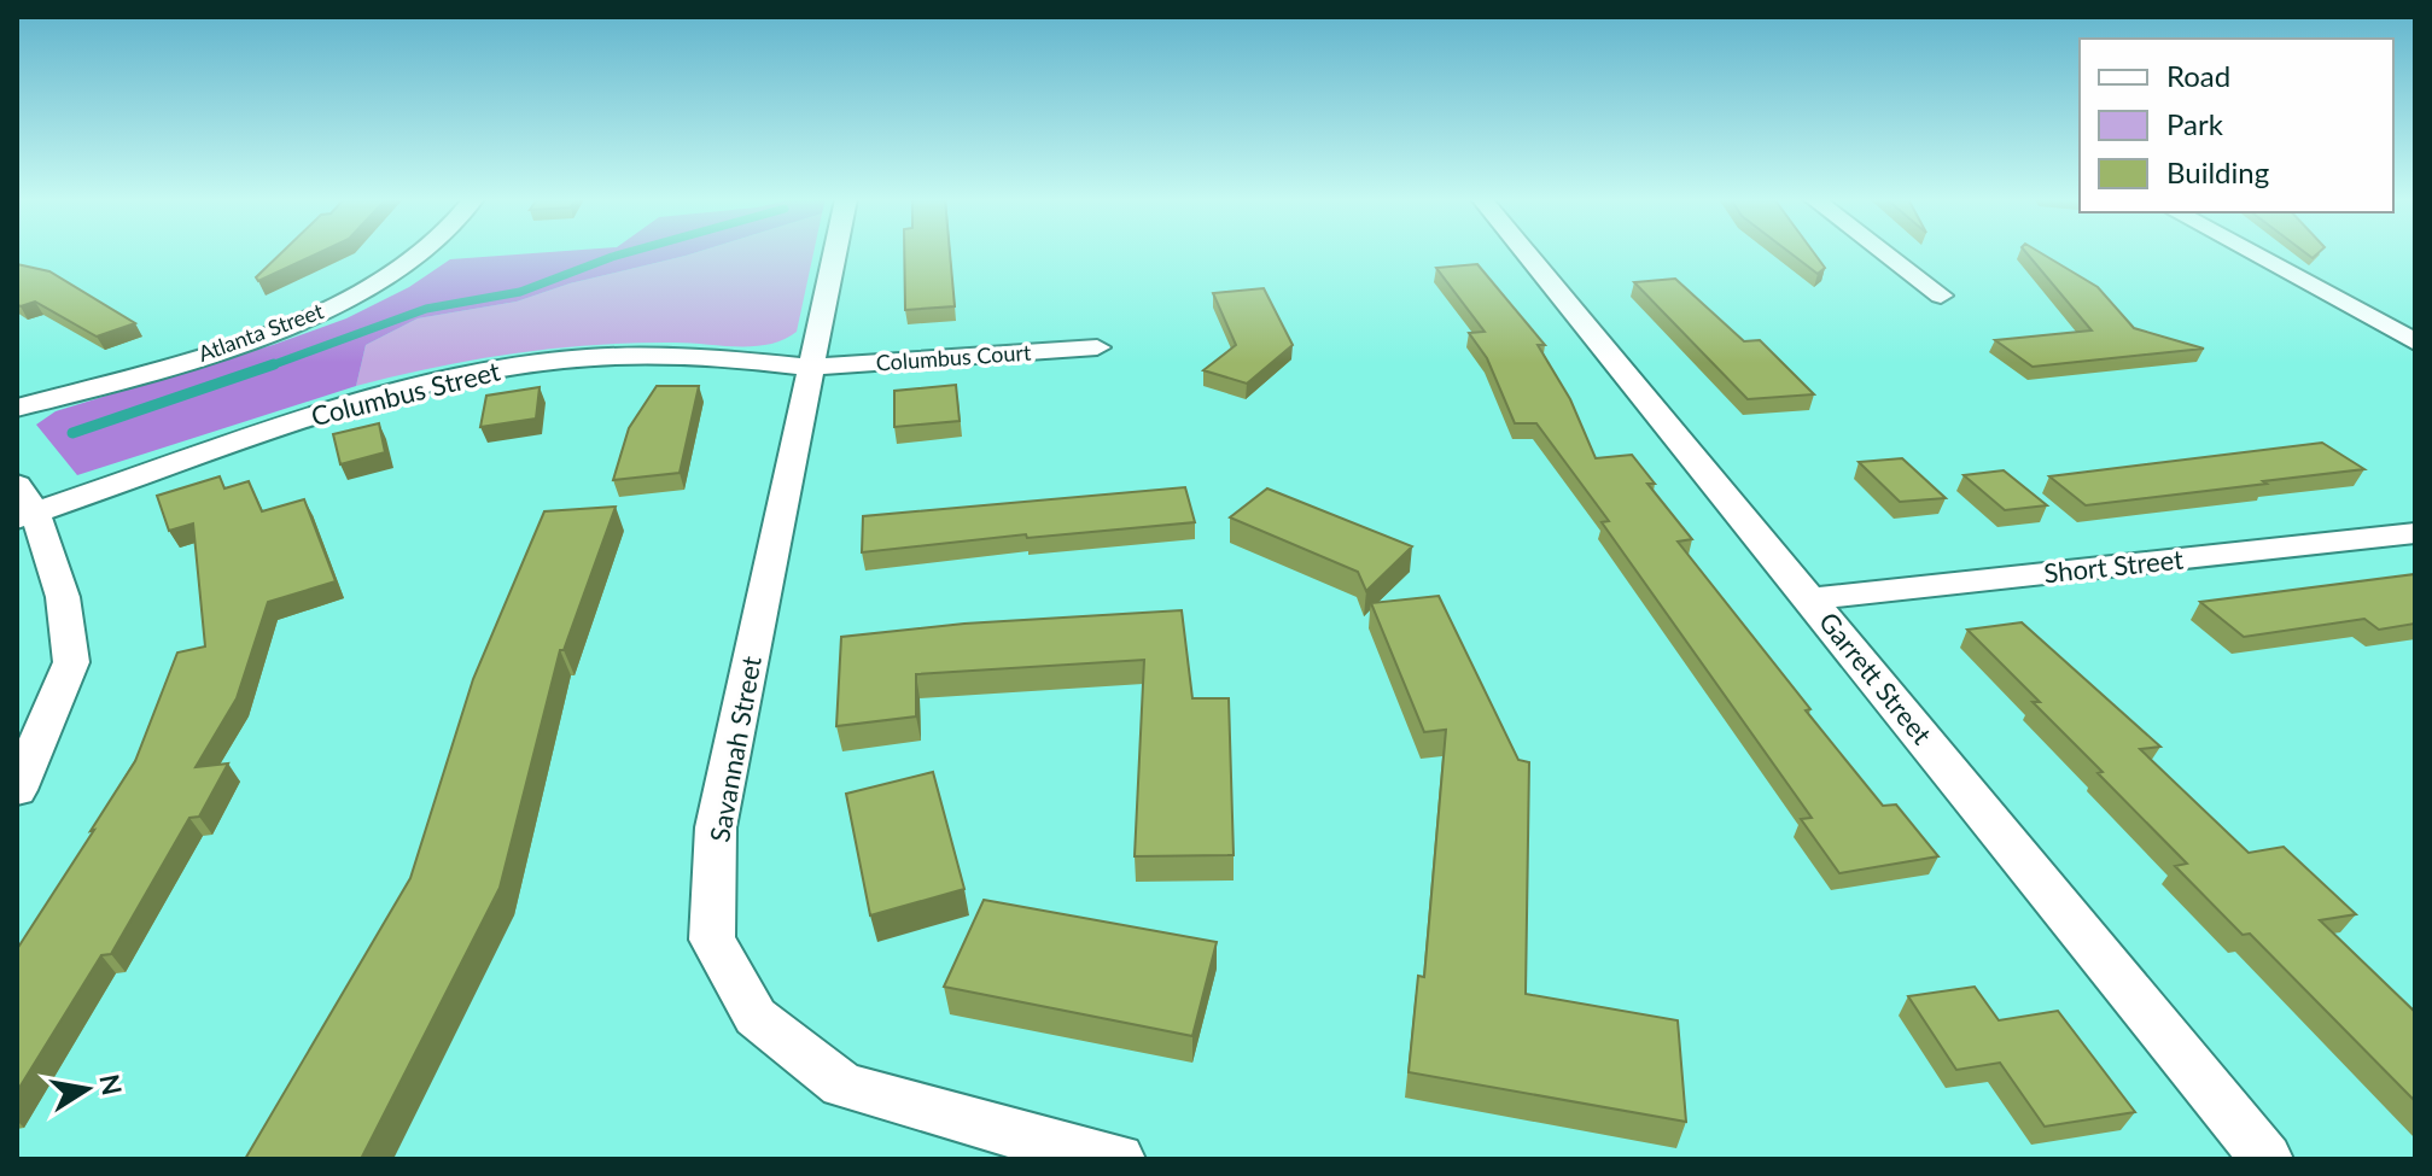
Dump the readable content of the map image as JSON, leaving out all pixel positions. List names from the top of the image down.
{
  "streets": {
    "street": [
      "Atlanta Street",
      "Columbus Court",
      "Columbus Street",
      "Short Street",
      "Garrett Street",
      "Savannah Street"
    ]
  },
  "crossings": [
    ["Columbus Court", "Columbus Street"],
    ["Columbus Court", "Savannah Street"],
    ["Columbus Street", "Savannah Street"],
    ["Short Street", "Garrett Street"]
  ],
  "legend": ["Road", "Park", "Building"],
  "north": "right"
}
